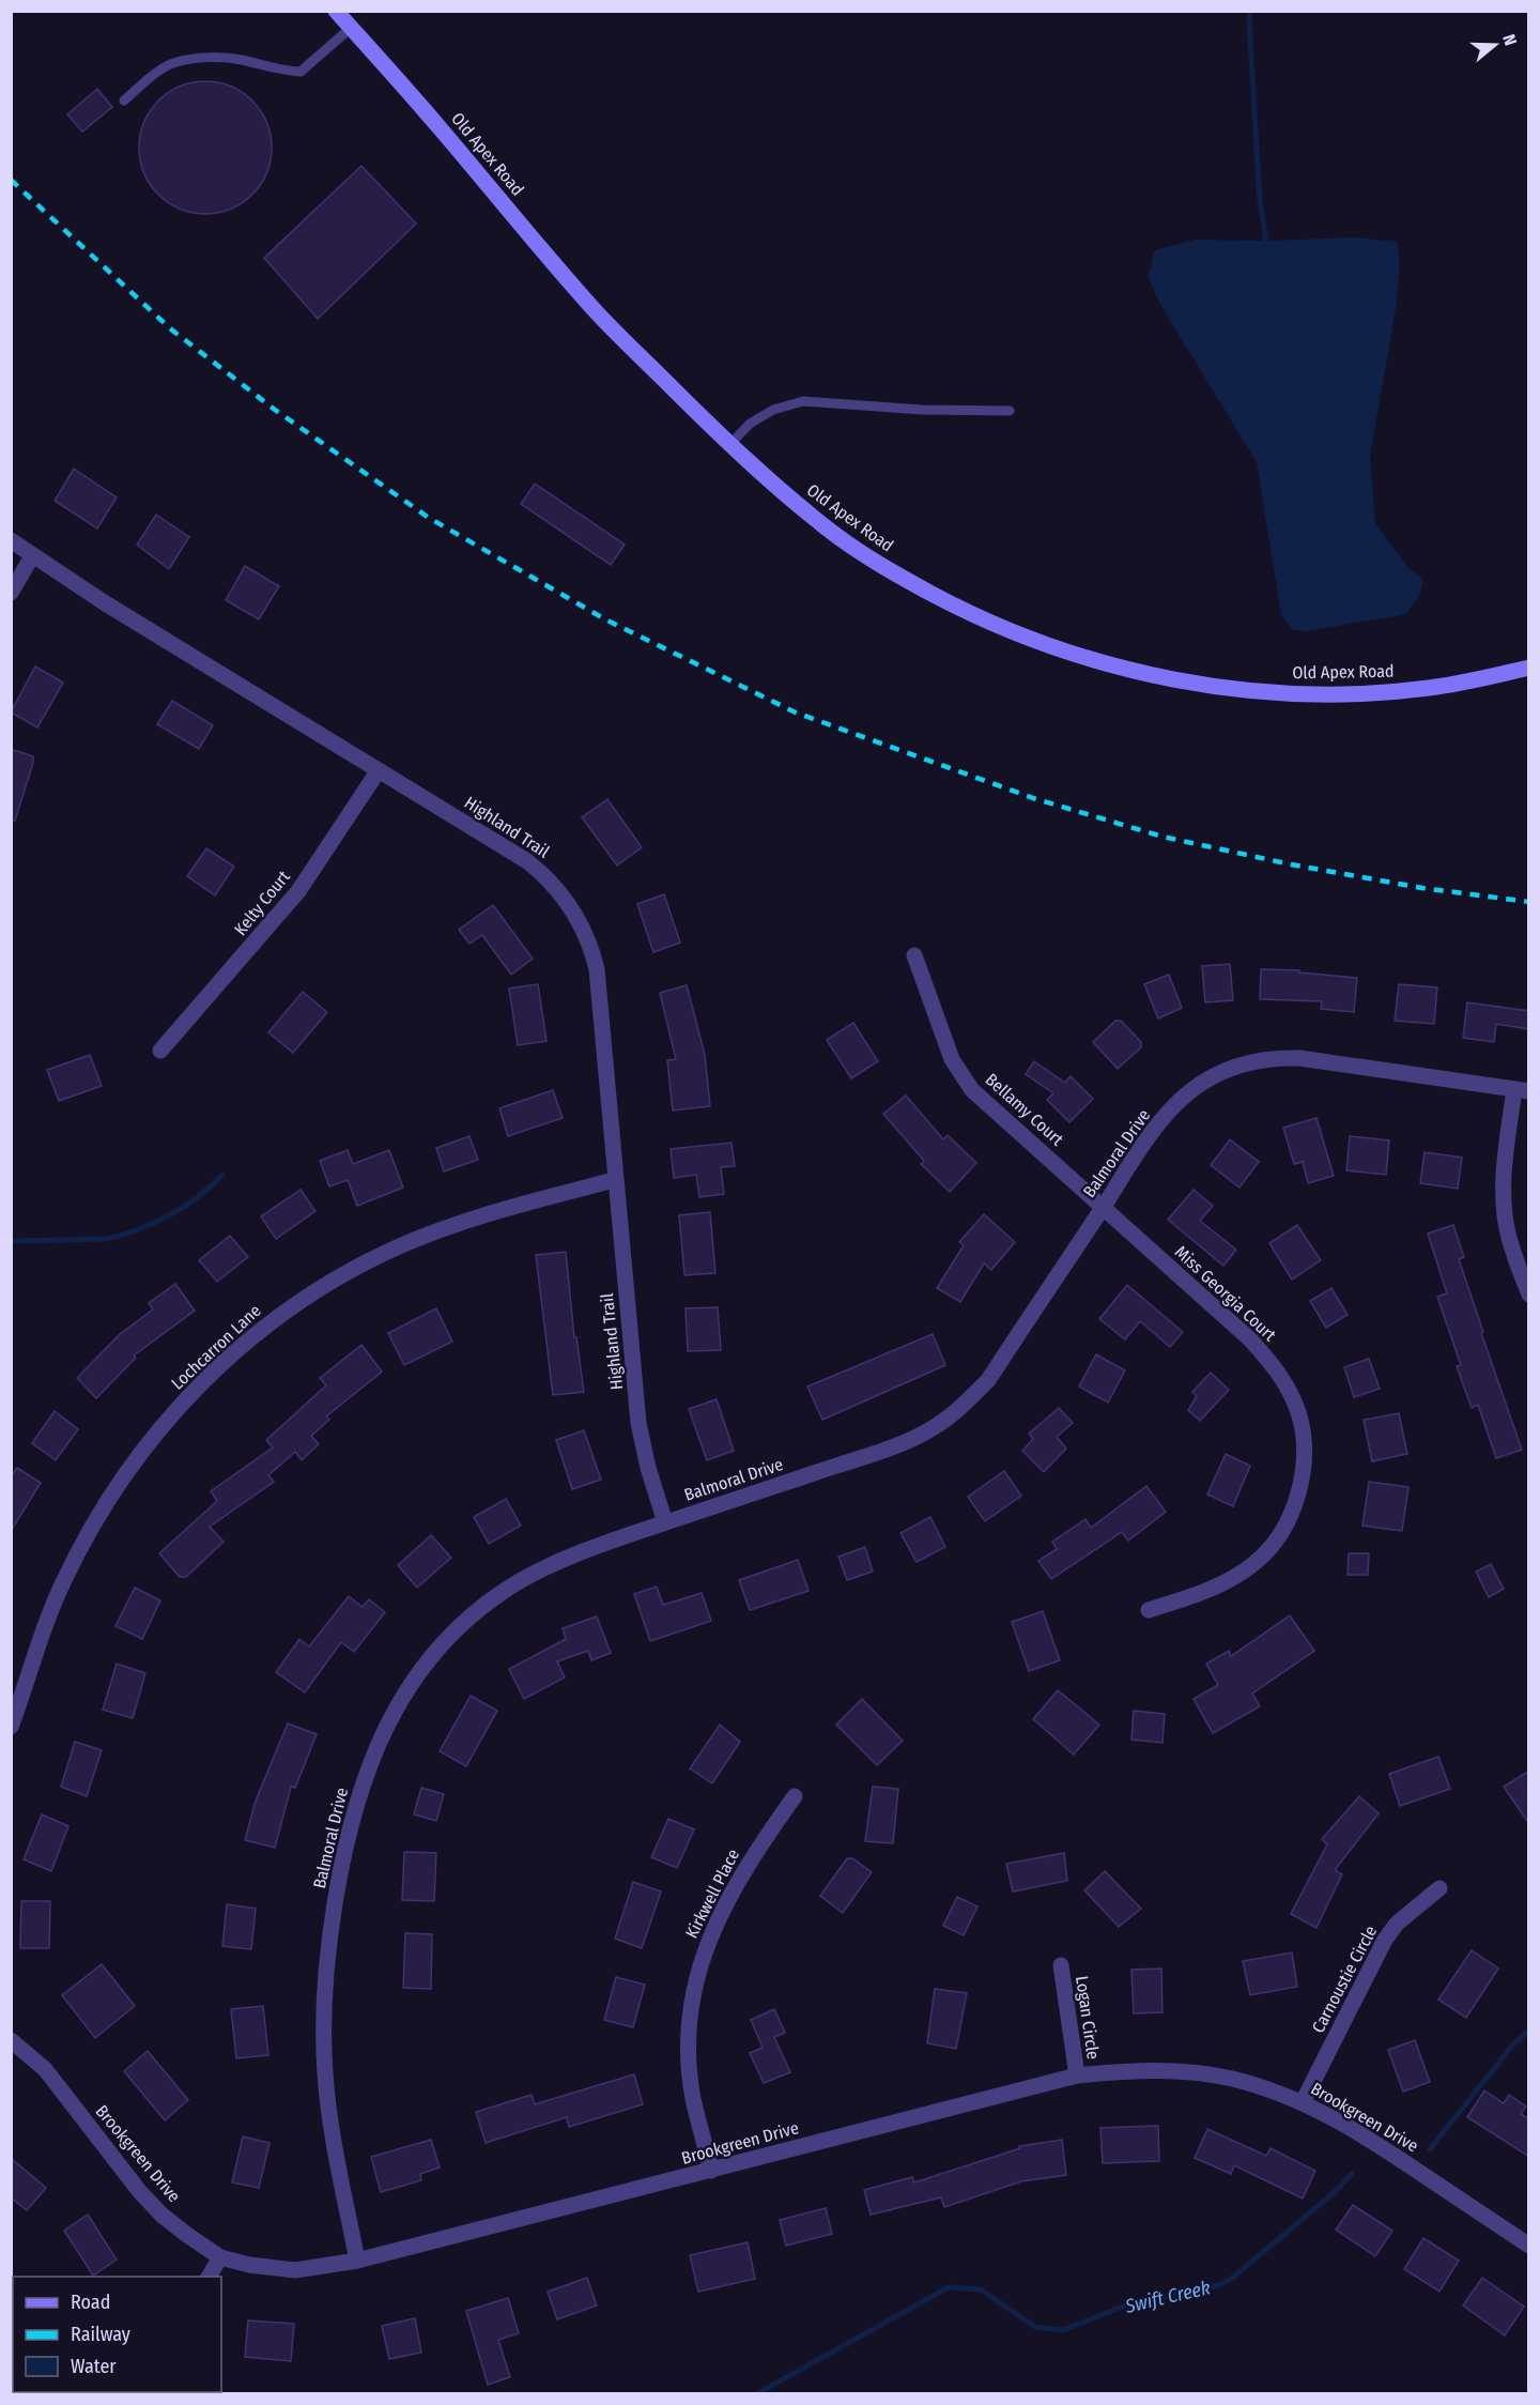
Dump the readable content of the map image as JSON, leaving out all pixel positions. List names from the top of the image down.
{
  "streets": {
    "main road": ["Old Apex Road"],
    "street": [
      "Highland Trail",
      "Kelty Court",
      "Bellamy Court",
      "Balmoral Drive",
      "Miss Georgia Court",
      "Lochcarron Lane",
      "Kirkwell Place",
      "Carnoustie Circle",
      "Logan Circle",
      "Brookgreen Drive"
    ]
  },
  "crossings": [
    ["Highland Trail", "Kelty Court"],
    ["Highland Trail", "Balmoral Drive"],
    ["Highland Trail", "Lochcarron Lane"],
    ["Bellamy Court", "Balmoral Drive"],
    ["Bellamy Court", "Miss Georgia Court"],
    ["Balmoral Drive", "Miss Georgia Court"],
    ["Balmoral Drive", "Brookgreen Drive"],
    ["Kirkwell Place", "Brookgreen Drive"],
    ["Carnoustie Circle", "Brookgreen Drive"],
    ["Logan Circle", "Brookgreen Drive"]
  ],
  "water": ["Swift Creek"],
  "legend": ["Road", "Railway", "Water"],
  "north": "right"
}
